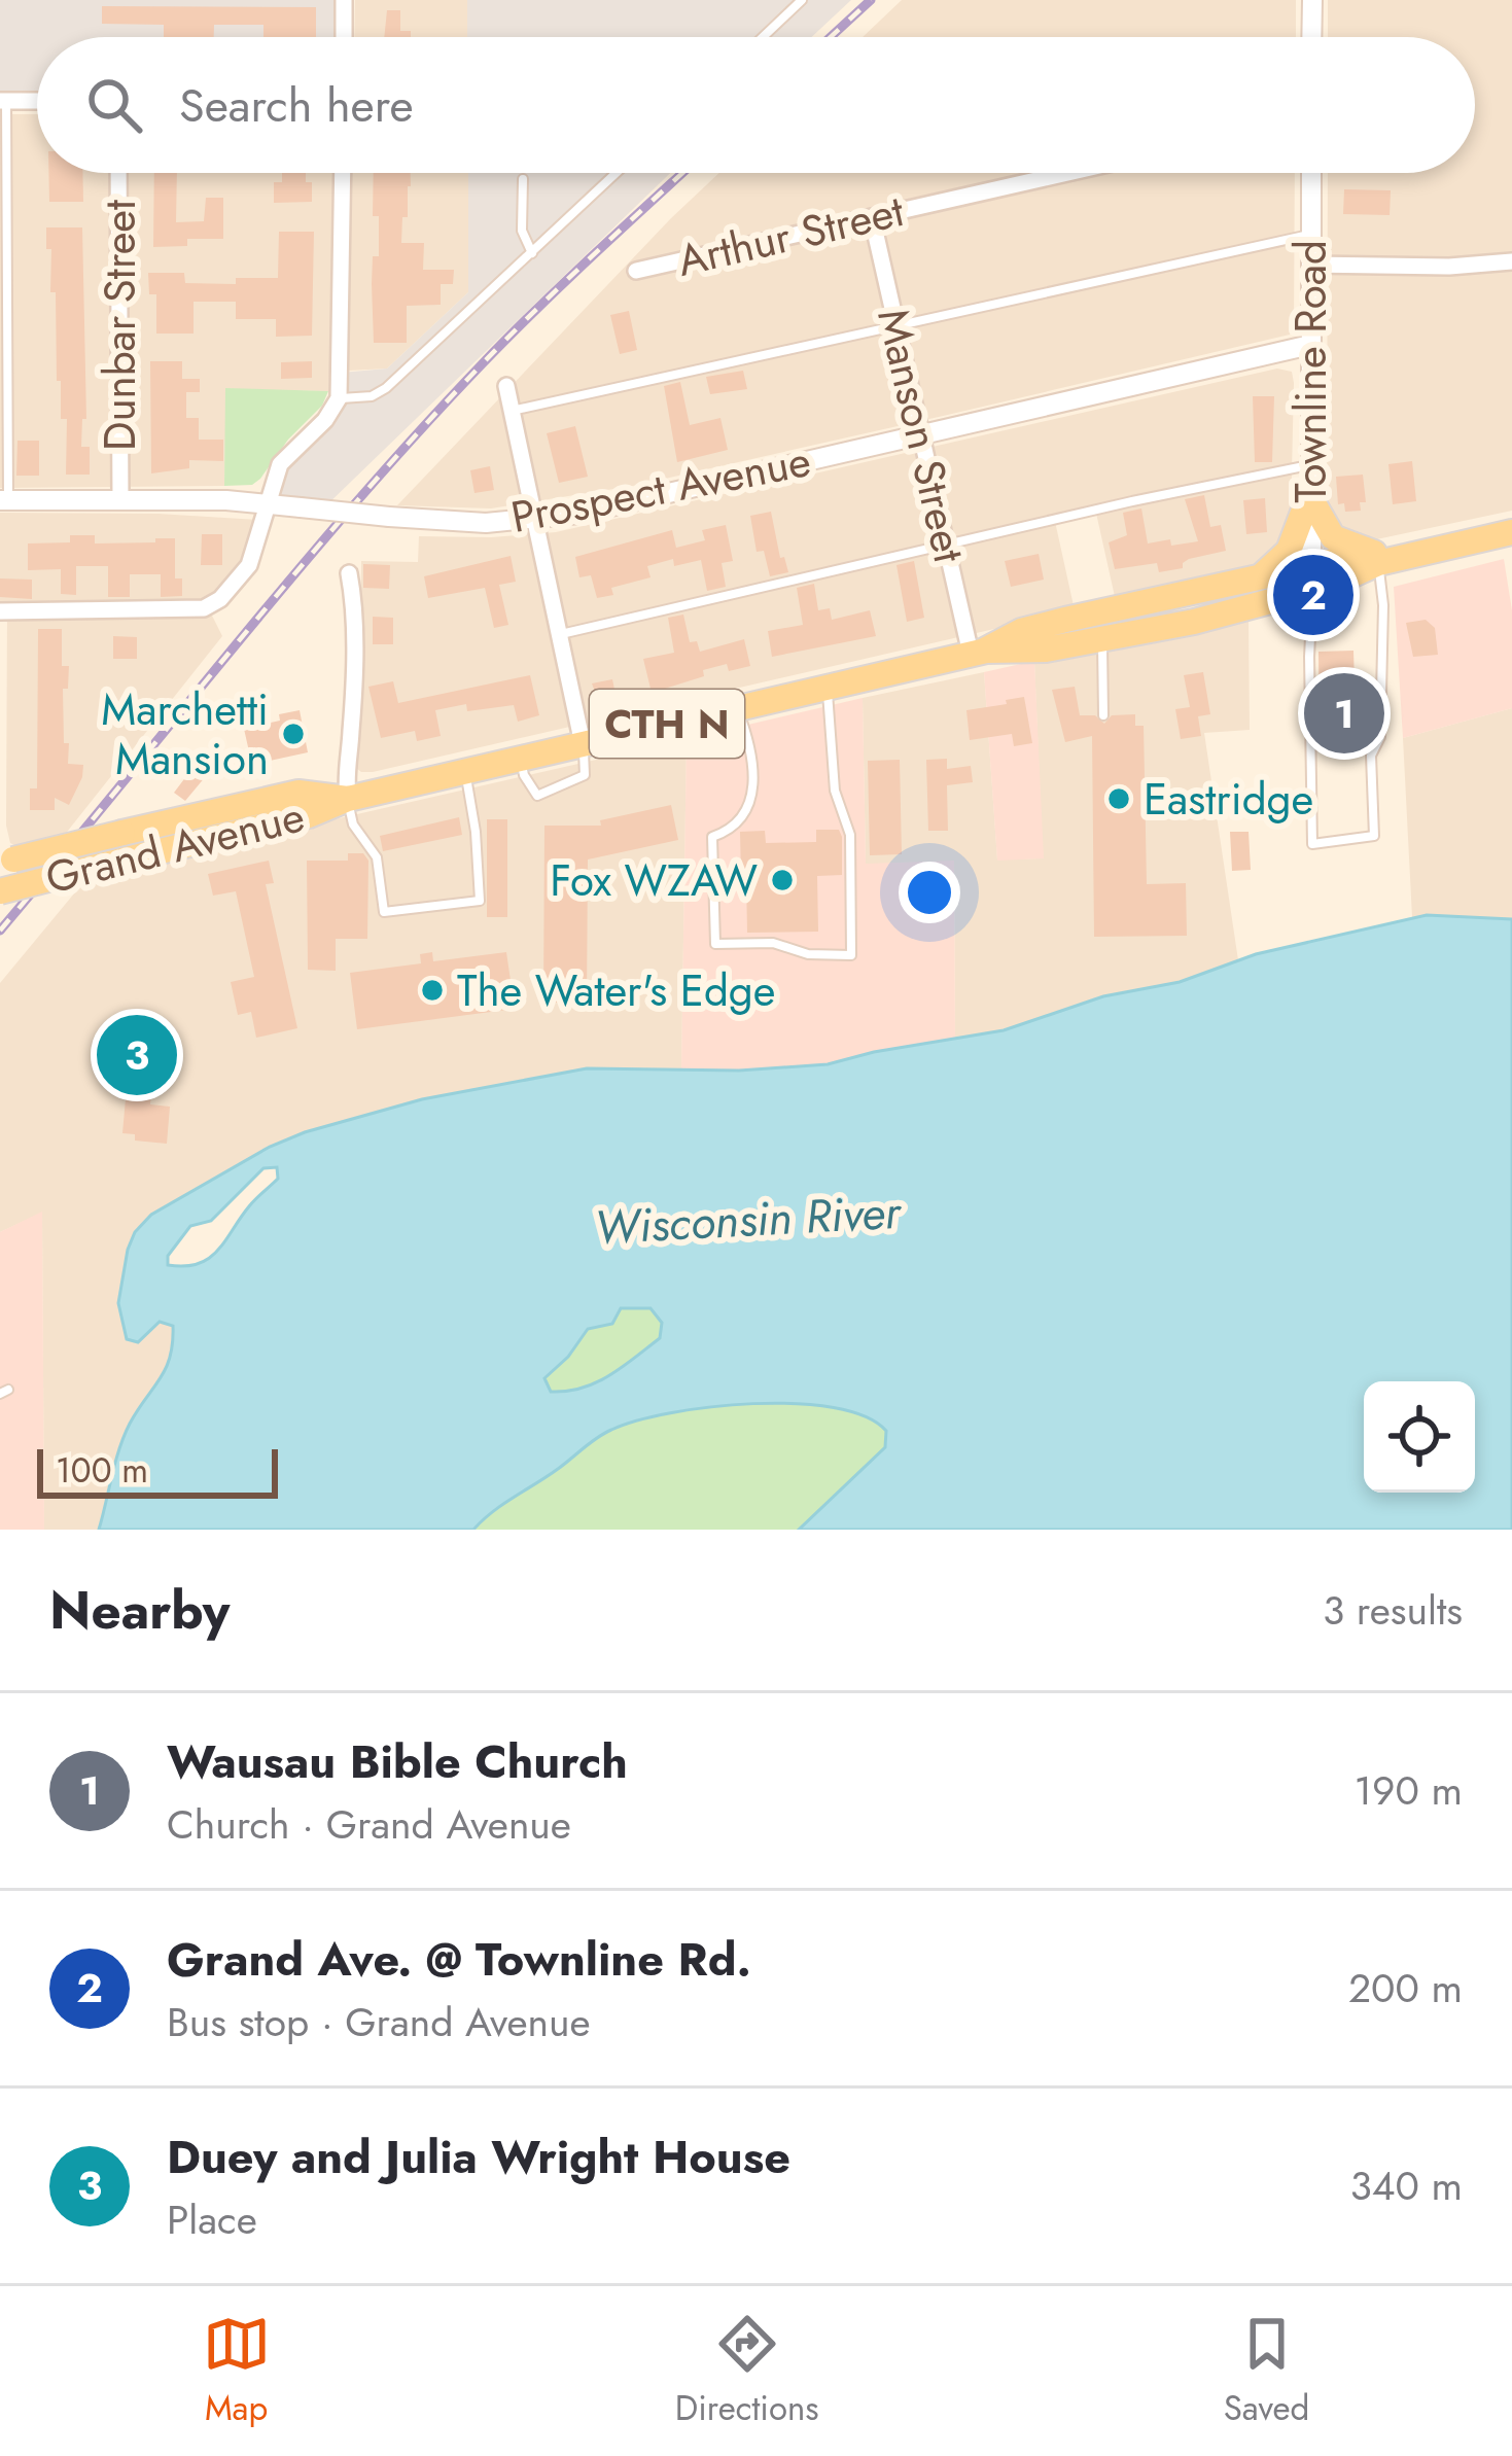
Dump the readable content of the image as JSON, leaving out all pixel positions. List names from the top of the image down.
{
  "streets": {
    "main road": ["CTH N", "Grand Avenue"],
    "street": [
      "Arthur Street",
      "Dunbar Street",
      "Townline Road",
      "Manson Street",
      "Prospect Avenue"
    ]
  },
  "crossings": [
    ["Arthur Street", "Manson Street"],
    ["Dunbar Street", "Prospect Avenue"],
    ["Townline Road", "Prospect Avenue"],
    ["Townline Road", "Grand Avenue"],
    ["Manson Street", "Prospect Avenue"],
    ["Manson Street", "Grand Avenue"]
  ],
  "water": ["Wisconsin River"],
  "places": [
    "Marchetti Mansion",
    "Eastridge",
    "Fox WZAW",
    "The Water's Edge"
  ],
  "scale_bar": "100 m",
  "page": {
    "search": "Search here",
    "pins": ["2", "1", "3"],
    "scale": "100 m",
    "heading": ["Nearby", "3 results"],
    "list": [
      {
        "mark": "1",
        "name": "Wausau Bible Church",
        "note": "Church · Grand Avenue",
        "value": "190 m"
      },
      {
        "mark": "2",
        "name": "Grand Ave. @ Townline Rd.",
        "note": "Bus stop · Grand Avenue",
        "value": "200 m"
      },
      {
        "mark": "3",
        "name": "Duey and Julia Wright House",
        "note": "Place",
        "value": "340 m"
      }
    ],
    "nav": ["Map", "Directions", "Saved"]
  }
}
